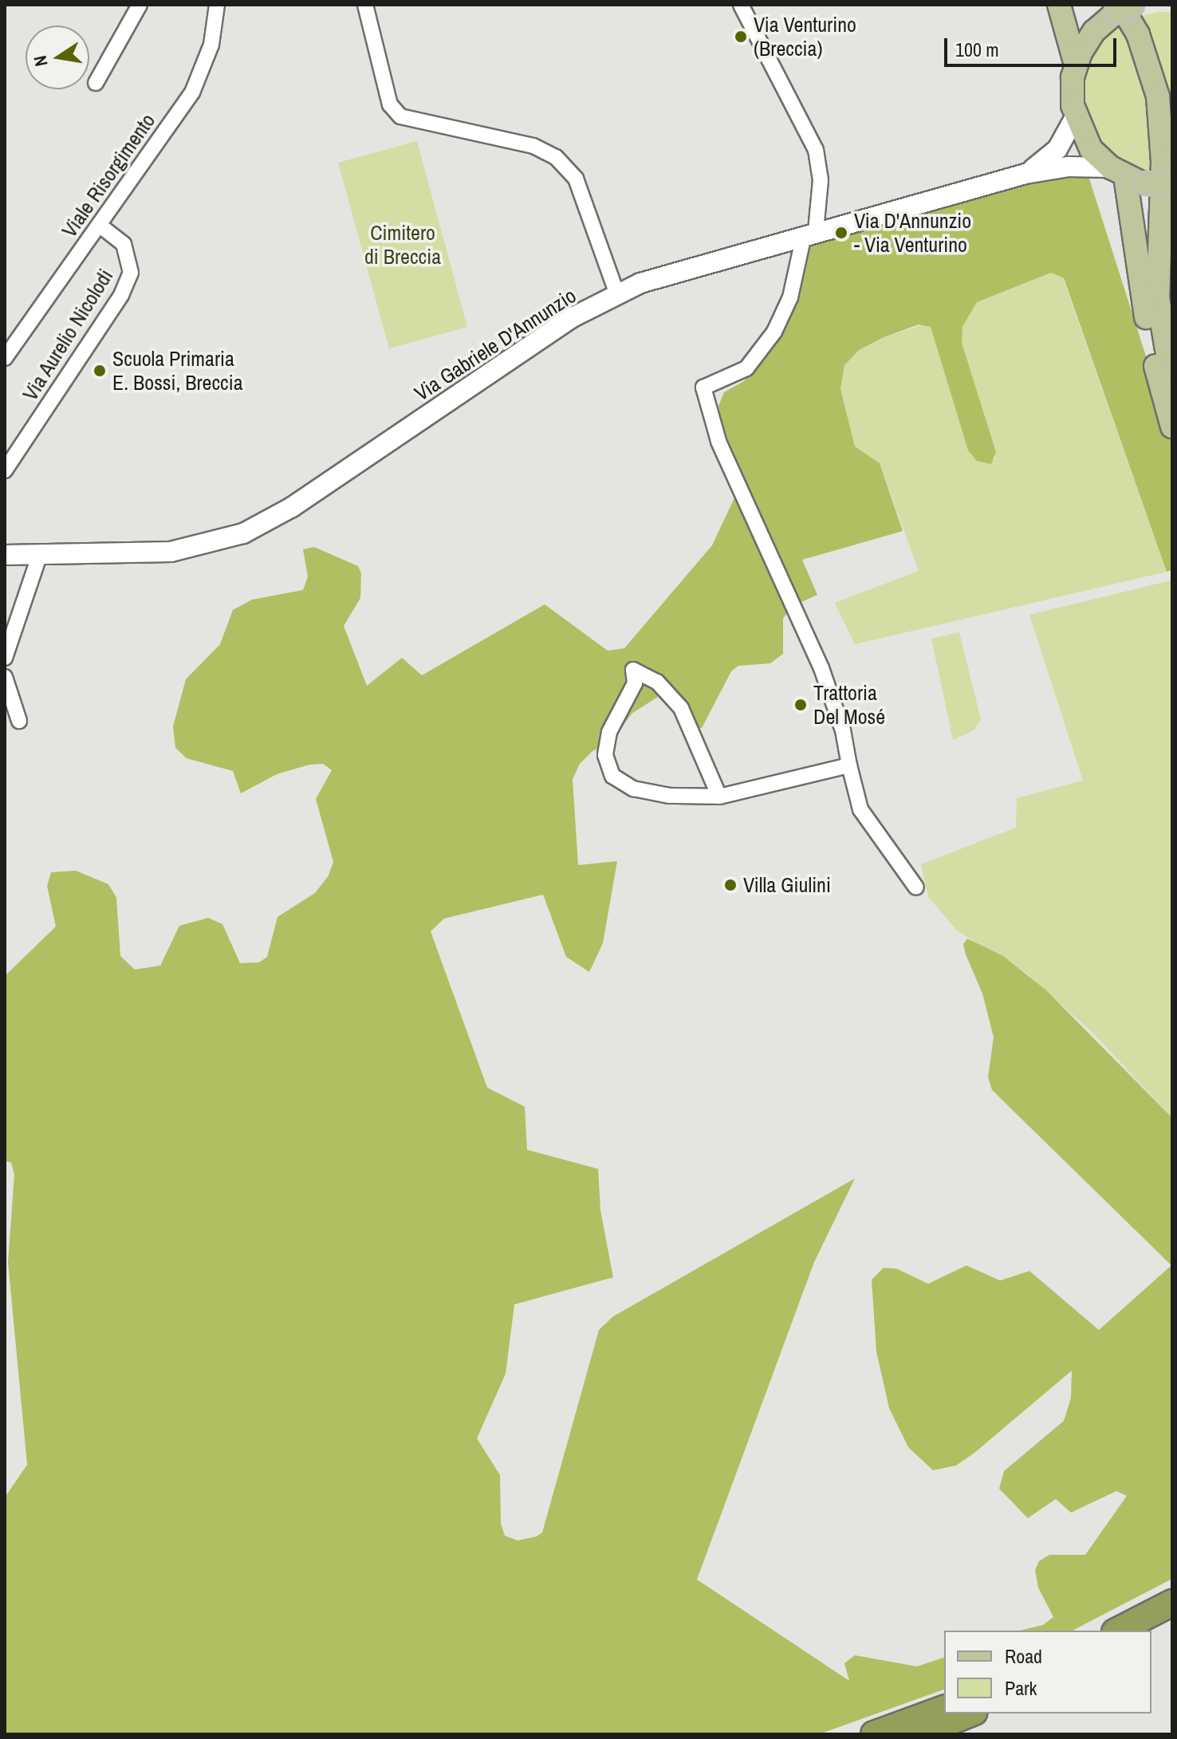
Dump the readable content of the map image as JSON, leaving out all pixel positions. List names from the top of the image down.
{
  "streets": {
    "main road": ["Via Gabriele D'Annunzio"],
    "street": ["Viale Risorgimento", "Via Aurelio Nicolodi"]
  },
  "crossings": [
    ["Viale Risorgimento", "Via Aurelio Nicolodi"]
  ],
  "parks": ["Cimitero di Breccia"],
  "places": [
    "Via Venturino (Breccia)",
    "Via D'Annunzio - Via Venturino",
    "Scuola Primaria E. Bossi, Breccia",
    "Trattoria Del Mosé",
    "Villa Giulini"
  ],
  "legend": ["Road", "Park"],
  "scale_bar": "100 m",
  "north": "left"
}
